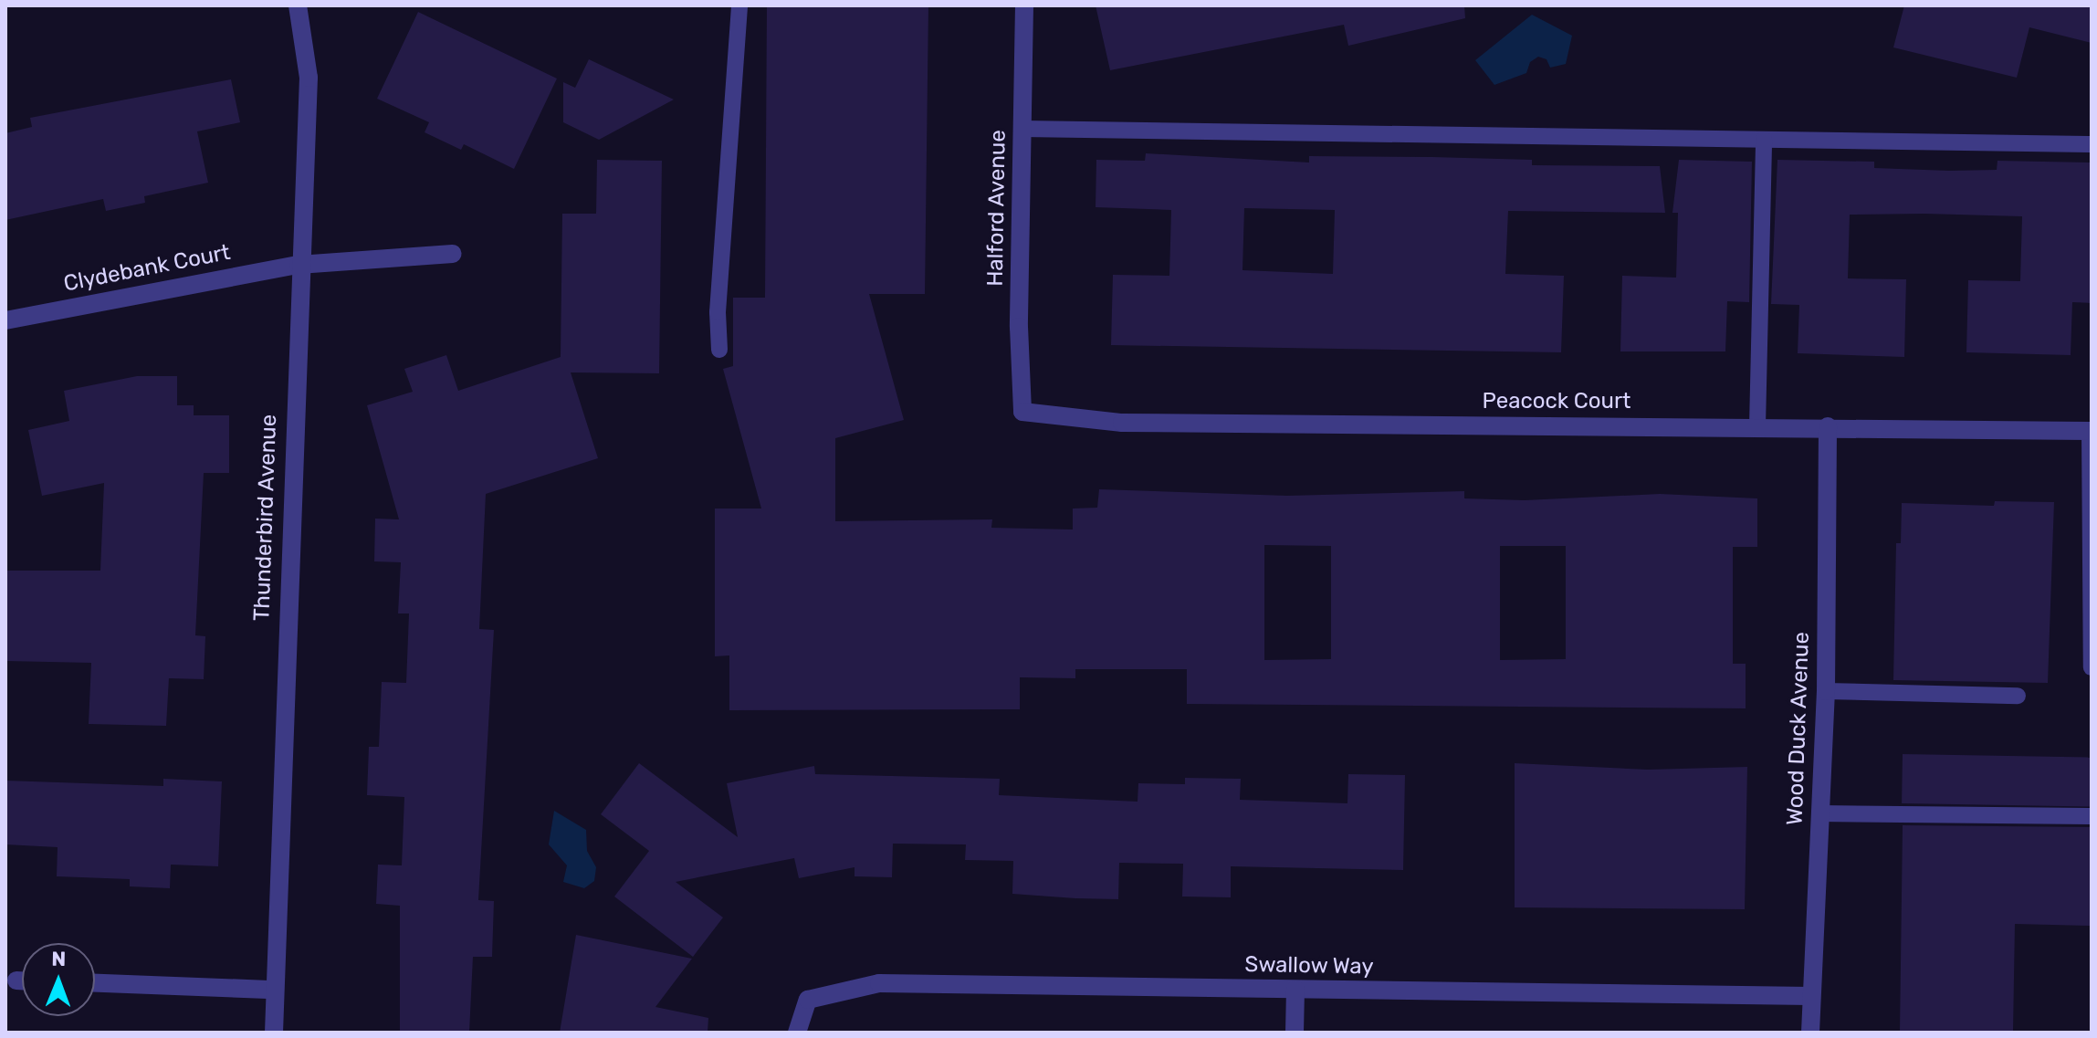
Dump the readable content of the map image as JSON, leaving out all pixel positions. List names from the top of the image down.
{
  "streets": {
    "street": [
      "Halford Avenue",
      "Clydebank Court",
      "Peacock Court",
      "Thunderbird Avenue",
      "Wood Duck Avenue",
      "Swallow Way"
    ]
  },
  "crossings": [
    ["Halford Avenue", "Peacock Court"],
    ["Clydebank Court", "Thunderbird Avenue"],
    ["Peacock Court", "Wood Duck Avenue"],
    ["Wood Duck Avenue", "Swallow Way"]
  ],
  "north": "top"
}
